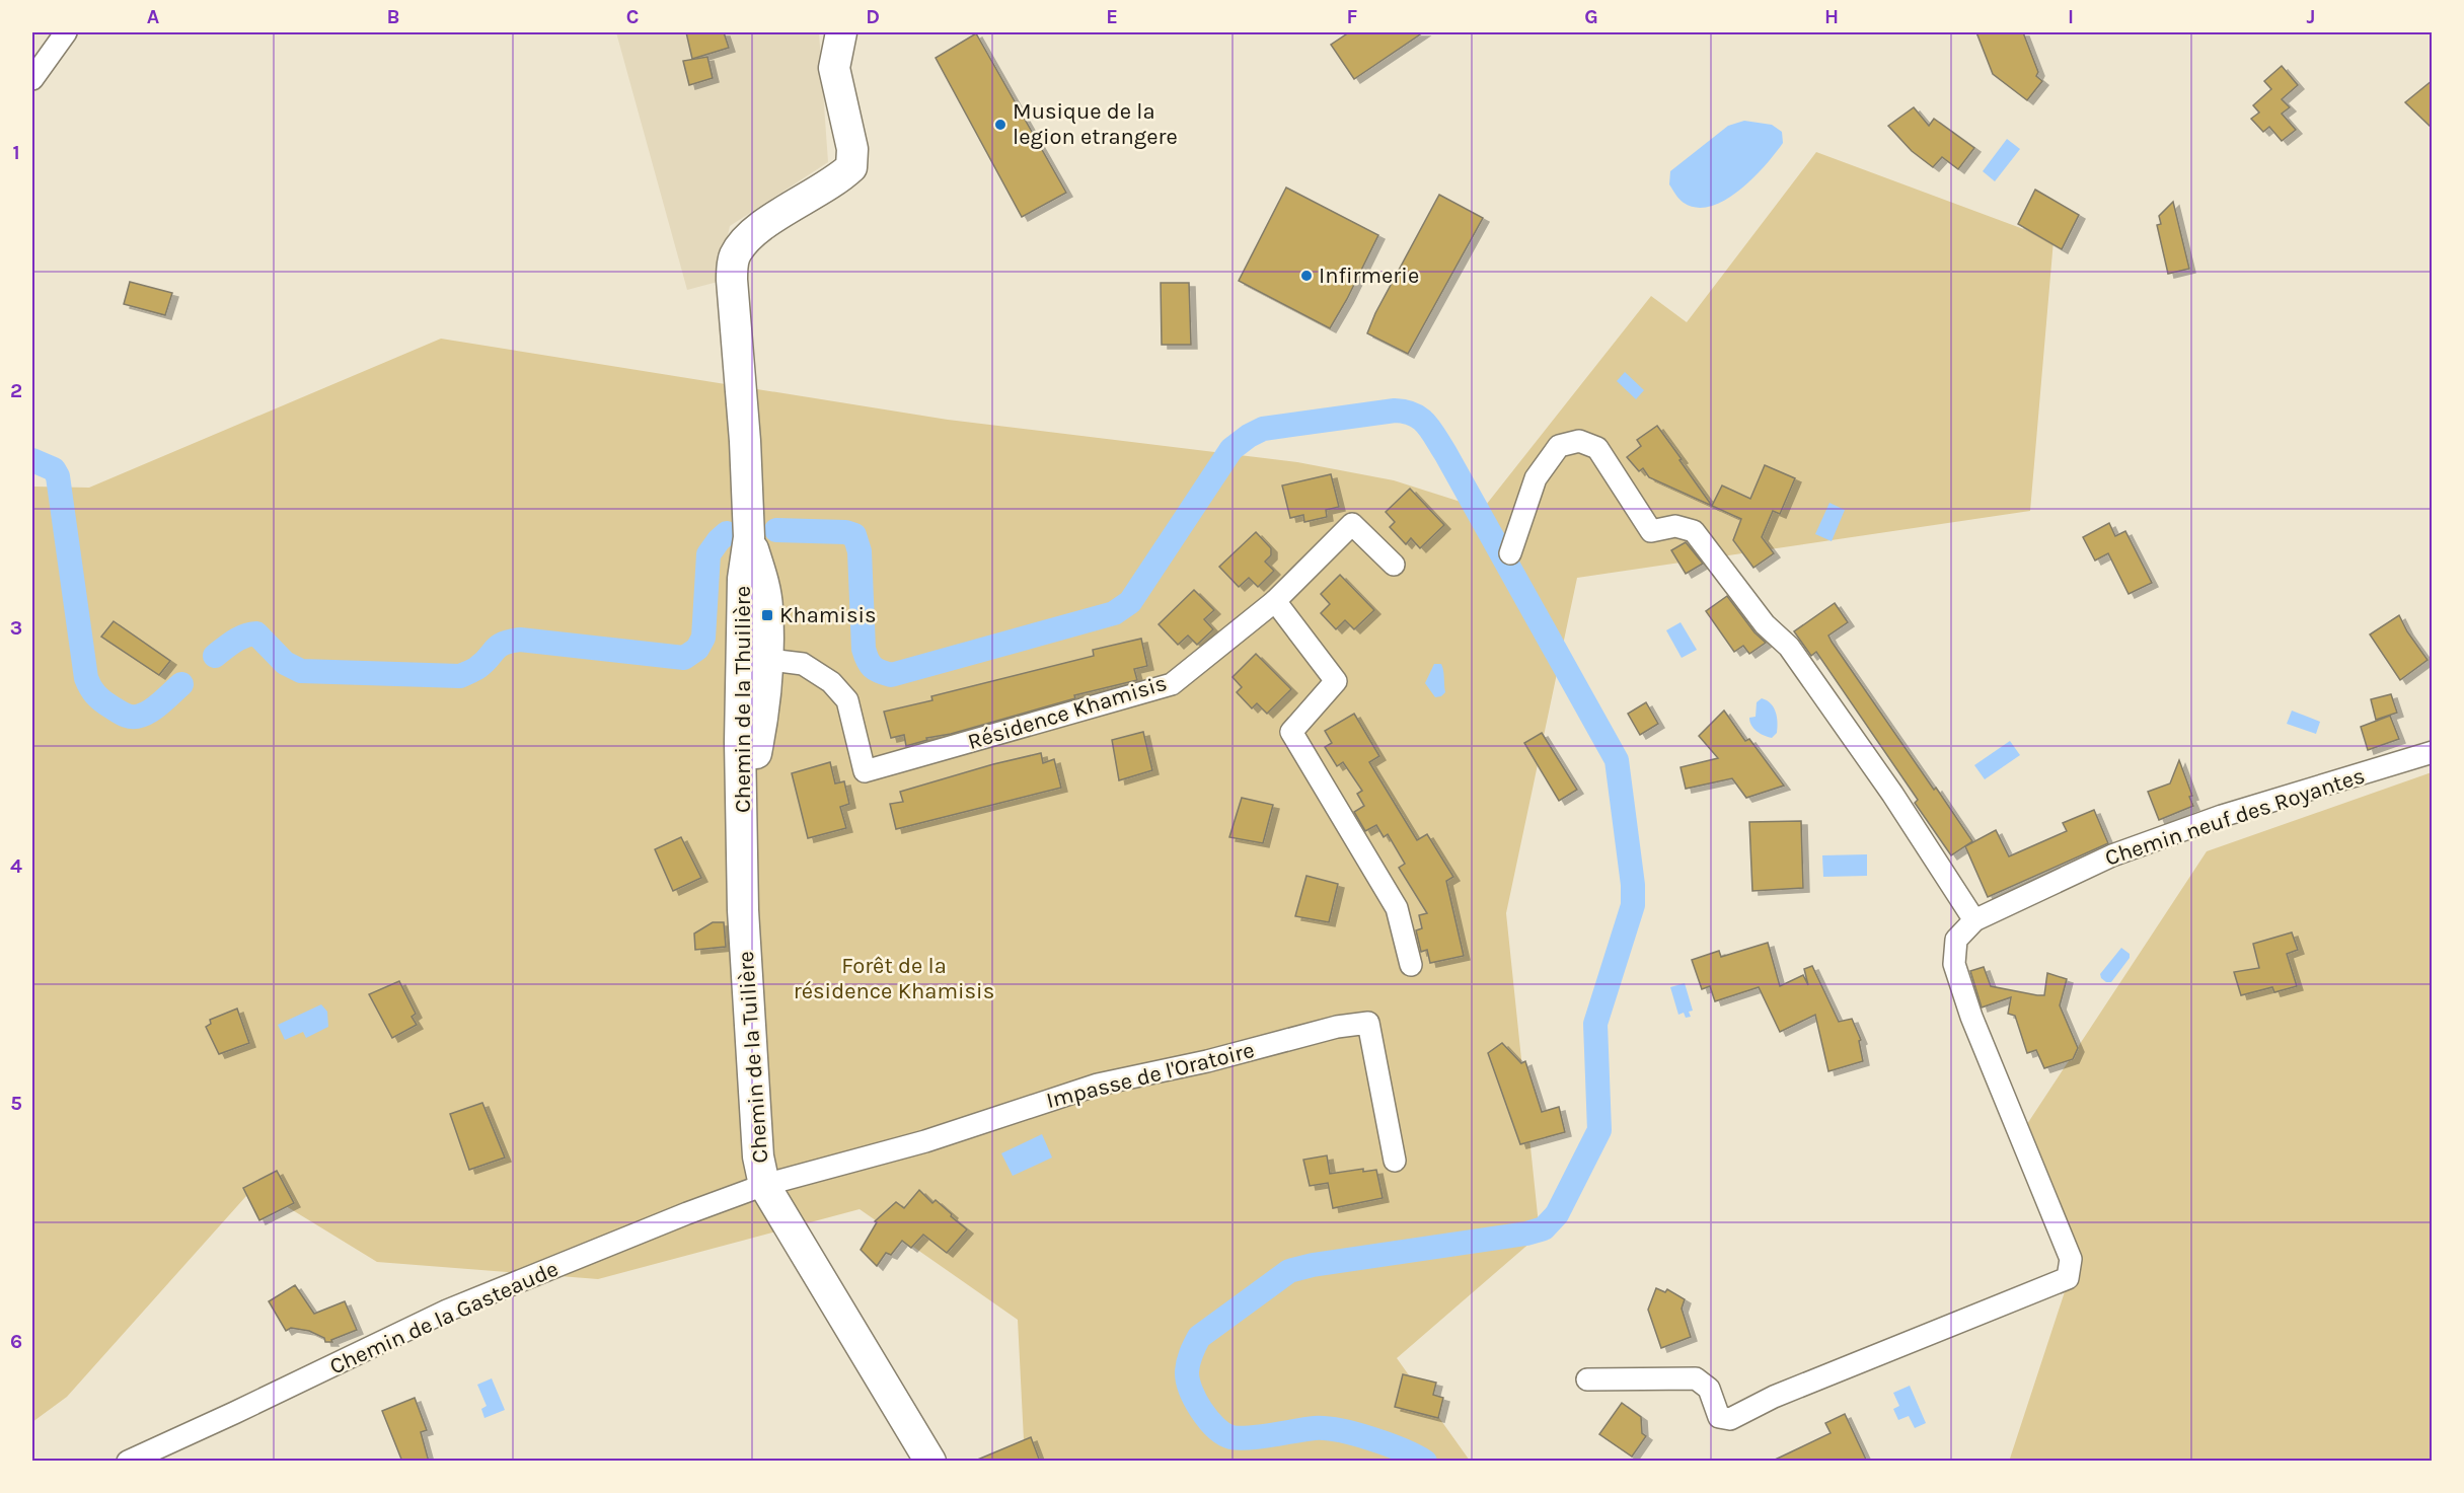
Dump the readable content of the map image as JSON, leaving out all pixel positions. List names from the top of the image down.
{
  "streets": {
    "street": [
      "Chemin de la Thuilière",
      "Résidence Khamisis",
      "Chemin neuf des Royantes",
      "Chemin de la Tuilière",
      "Impasse de l'Oratoire",
      "Chemin de la Gasteaude"
    ]
  },
  "crossings": [
    ["Chemin de la Thuilière", "Résidence Khamisis"],
    ["Chemin de la Thuilière", "Chemin de la Tuilière"],
    ["Chemin de la Tuilière", "Impasse de l'Oratoire"],
    ["Chemin de la Tuilière", "Chemin de la Gasteaude"],
    ["Impasse de l'Oratoire", "Chemin de la Gasteaude"]
  ],
  "parks": ["Forêt de la résidence Khamisis"],
  "places": {
    "other": ["Musique de la legion etrangere", "Infirmerie"],
    "transit": ["Khamisis"]
  },
  "grid": {
    "columns": [
      "A",
      "B",
      "C",
      "D",
      "E",
      "F",
      "G",
      "H",
      "I",
      "J"
    ],
    "rows": [
      "1",
      "2",
      "3",
      "4",
      "5",
      "6"
    ]
  }
}
